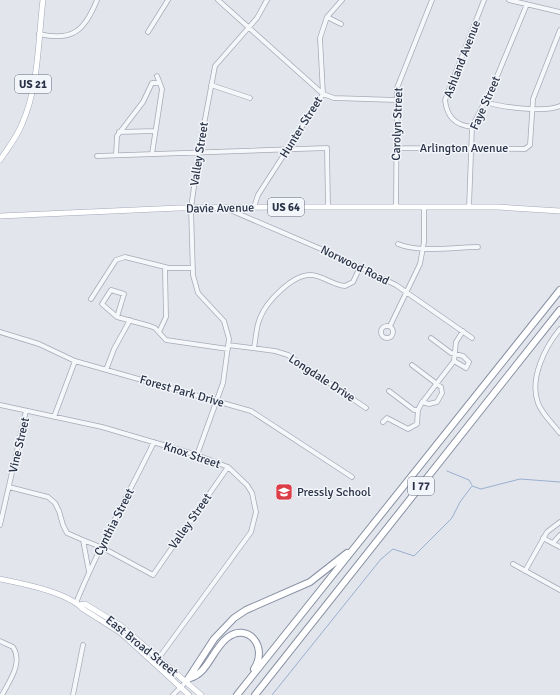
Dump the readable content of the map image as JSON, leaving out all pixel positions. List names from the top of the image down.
{
  "streets": {
    "highway": ["I 77"],
    "main road": [
      "US 21",
      "US 64",
      "Davie Avenue",
      "East Broad Street"
    ],
    "street": [
      "Ashland Avenue",
      "Faye Street",
      "Carolyn Street",
      "Hunter Street",
      "Arlington Avenue",
      "Valley Street",
      "Norwood Road",
      "Longdale Drive",
      "Forest Park Drive",
      "Vine Street",
      "Knox Street",
      "Cynthia Street"
    ]
  },
  "crossings": [
    ["Ashland Avenue", "Faye Street"],
    ["Faye Street", "Arlington Avenue"],
    ["Faye Street", "Davie Avenue"],
    ["Carolyn Street", "Arlington Avenue"],
    ["Carolyn Street", "Davie Avenue"],
    ["Hunter Street", "Davie Avenue"],
    ["Valley Street", "Davie Avenue"],
    ["Valley Street", "Longdale Drive"],
    ["Valley Street", "Forest Park Drive"],
    ["Valley Street", "Knox Street"],
    ["Valley Street", "Cynthia Street"],
    ["Davie Avenue", "Norwood Road"],
    ["Vine Street", "Knox Street"],
    ["Knox Street", "Cynthia Street"],
    ["Knox Street", "East Broad Street"],
    ["Cynthia Street", "East Broad Street"]
  ],
  "places": {
    "school or university": ["Pressly School"]
  }
}
